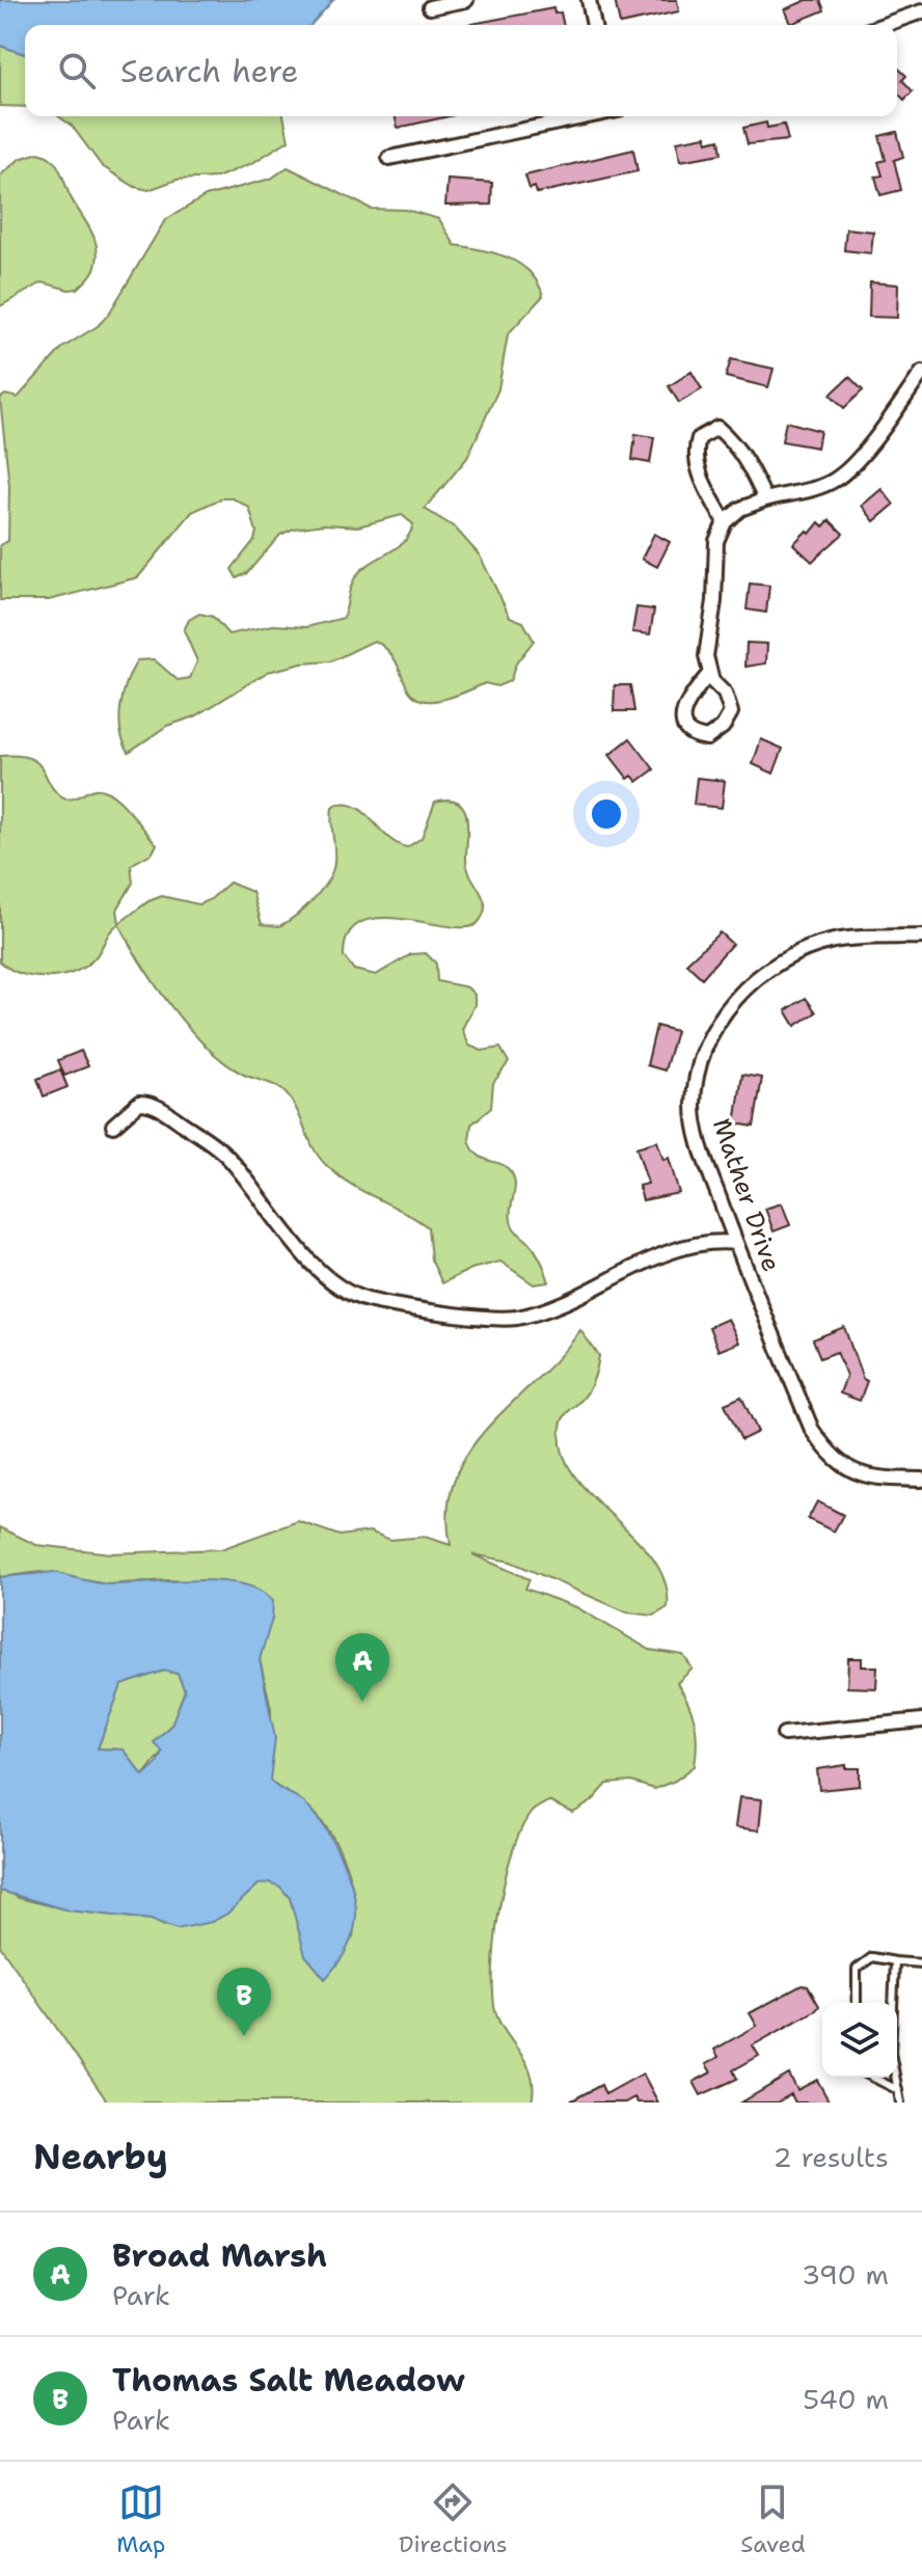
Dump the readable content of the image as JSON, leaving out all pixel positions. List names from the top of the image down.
{
  "streets": {
    "street": ["Mather Drive"]
  },
  "page": {
    "search": "Search here",
    "pins": ["A", "B"],
    "heading": ["Nearby", "2 results"],
    "list": [
      {
        "mark": "A",
        "name": "Broad Marsh",
        "note": "Park",
        "value": "390 m"
      },
      {
        "mark": "B",
        "name": "Thomas Salt Meadow",
        "note": "Park",
        "value": "540 m"
      }
    ],
    "nav": ["Map", "Directions", "Saved"]
  }
}
